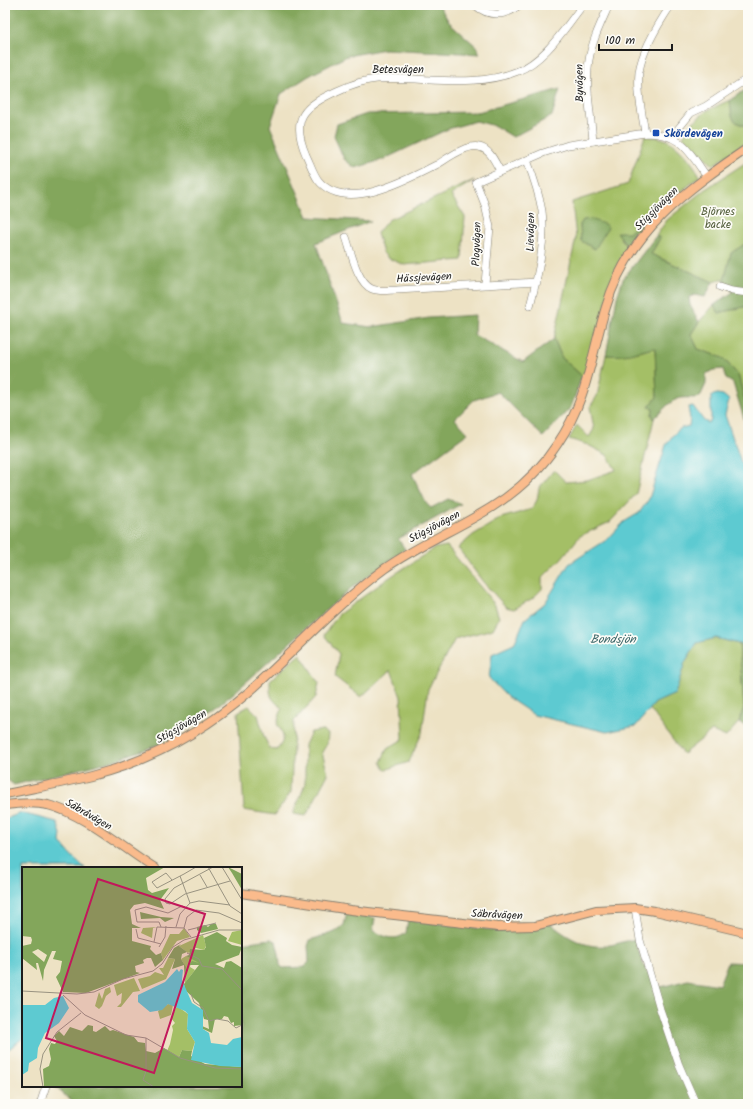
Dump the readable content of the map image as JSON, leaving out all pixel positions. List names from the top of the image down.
{
  "streets": {
    "main road": ["Stigsjövägen", "Säbråvägen"],
    "street": [
      "Betesvägen",
      "Byvägen",
      "Lievägen",
      "Plogvägen",
      "Hässjevägen"
    ]
  },
  "crossings": [
    ["Betesvägen", "Plogvägen"],
    ["Lievägen", "Hässjevägen"],
    ["Plogvägen", "Hässjevägen"]
  ],
  "water": ["Bondsjön"],
  "parks": ["Björnes backe"],
  "places": {
    "transit": ["Skördevägen"]
  },
  "scale_bar": "100 m"
}
